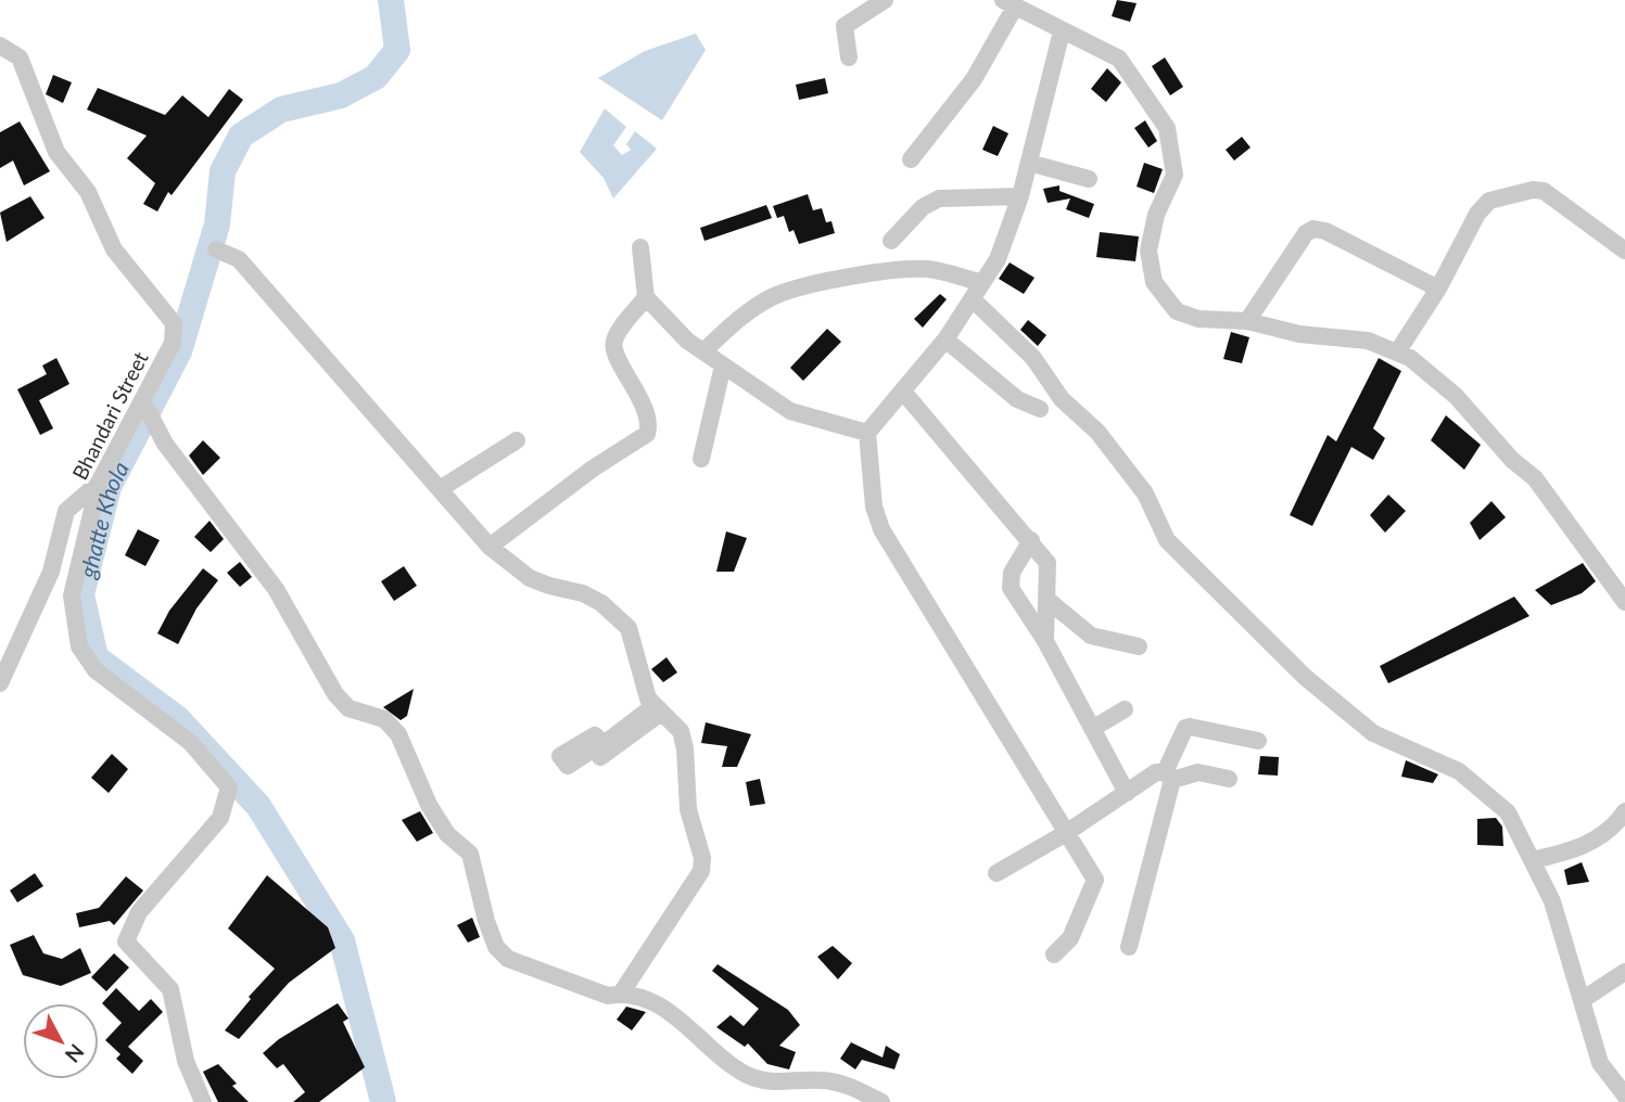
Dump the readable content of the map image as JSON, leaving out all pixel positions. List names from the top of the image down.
{
  "streets": {
    "street": ["Bhandari Street"]
  },
  "water": ["ghatte Khola"],
  "north": "bottom right"
}
